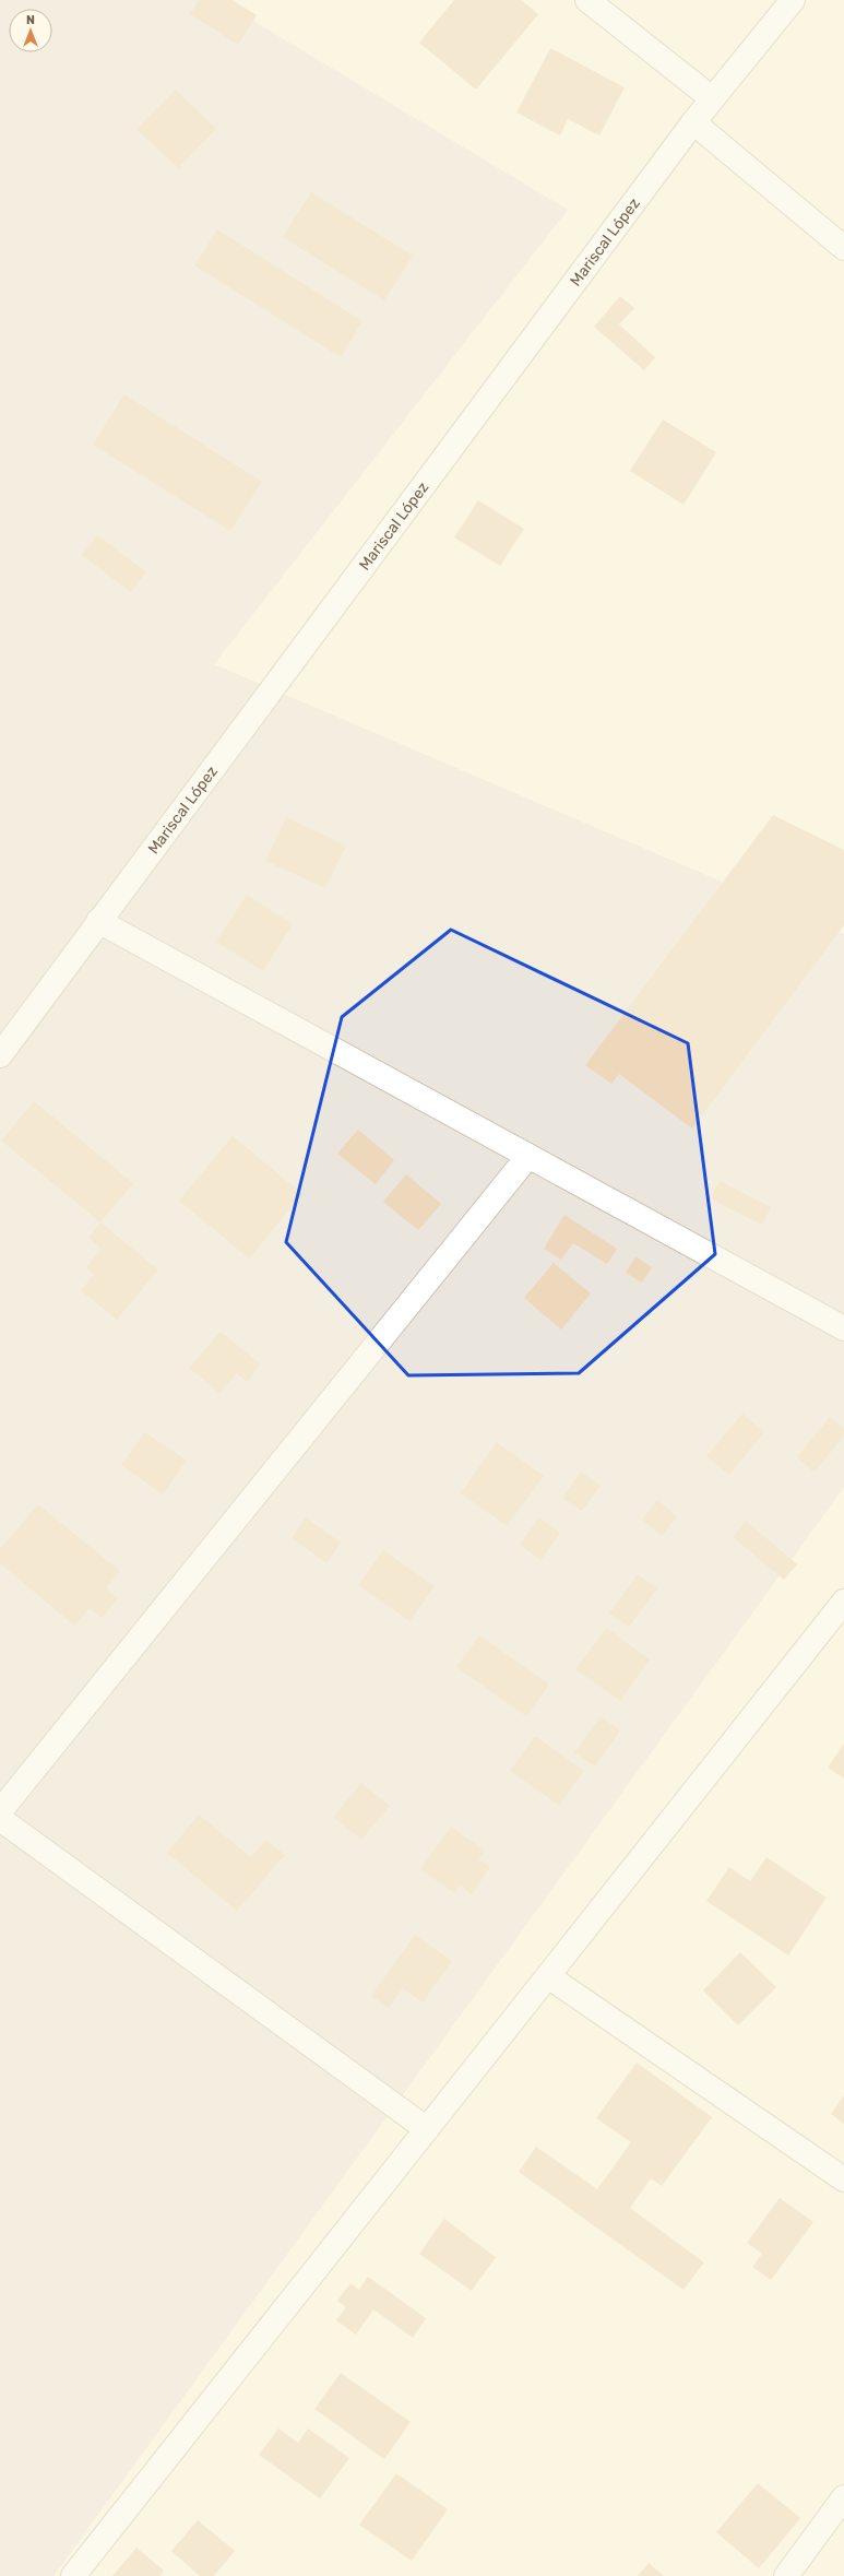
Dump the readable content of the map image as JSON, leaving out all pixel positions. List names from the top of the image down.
{
  "streets": {
    "street": ["Mariscal López"]
  },
  "north": "top"
}
